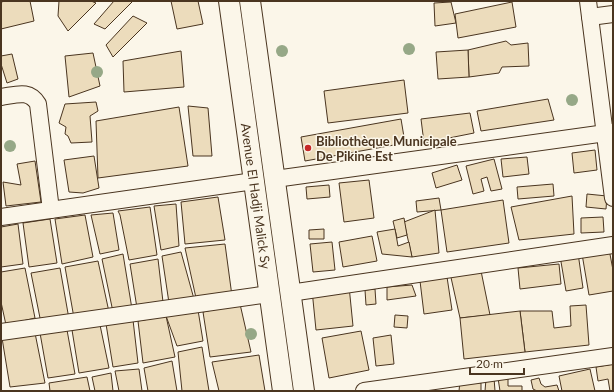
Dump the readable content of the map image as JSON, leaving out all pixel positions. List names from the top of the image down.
{
  "streets": {
    "street": ["Avenue El Hadji Malick Sy"]
  },
  "places": ["Bibliothèque Municipale De Pikine Est"],
  "scale_bar": "20 m"
}
